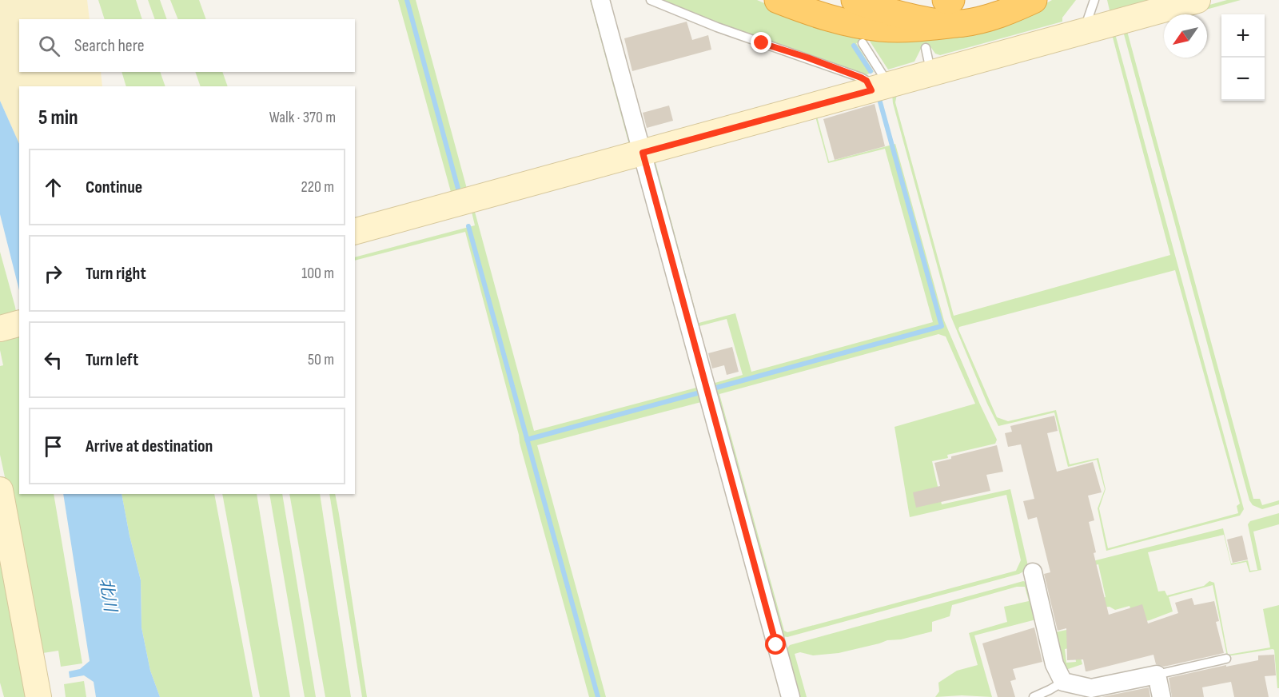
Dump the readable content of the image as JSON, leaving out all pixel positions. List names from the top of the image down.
{
  "water": ["北川"],
  "north": "bottom left",
  "page": {
    "map_buttons": ["+", "−"],
    "search": "Search here",
    "heading": ["5 min", "Walk · 370 m"],
    "list": [
      ["Continue", "220 m"],
      ["Turn right", "100 m"],
      ["Turn left", "50 m"],
      "Arrive at destination"
    ]
  }
}
